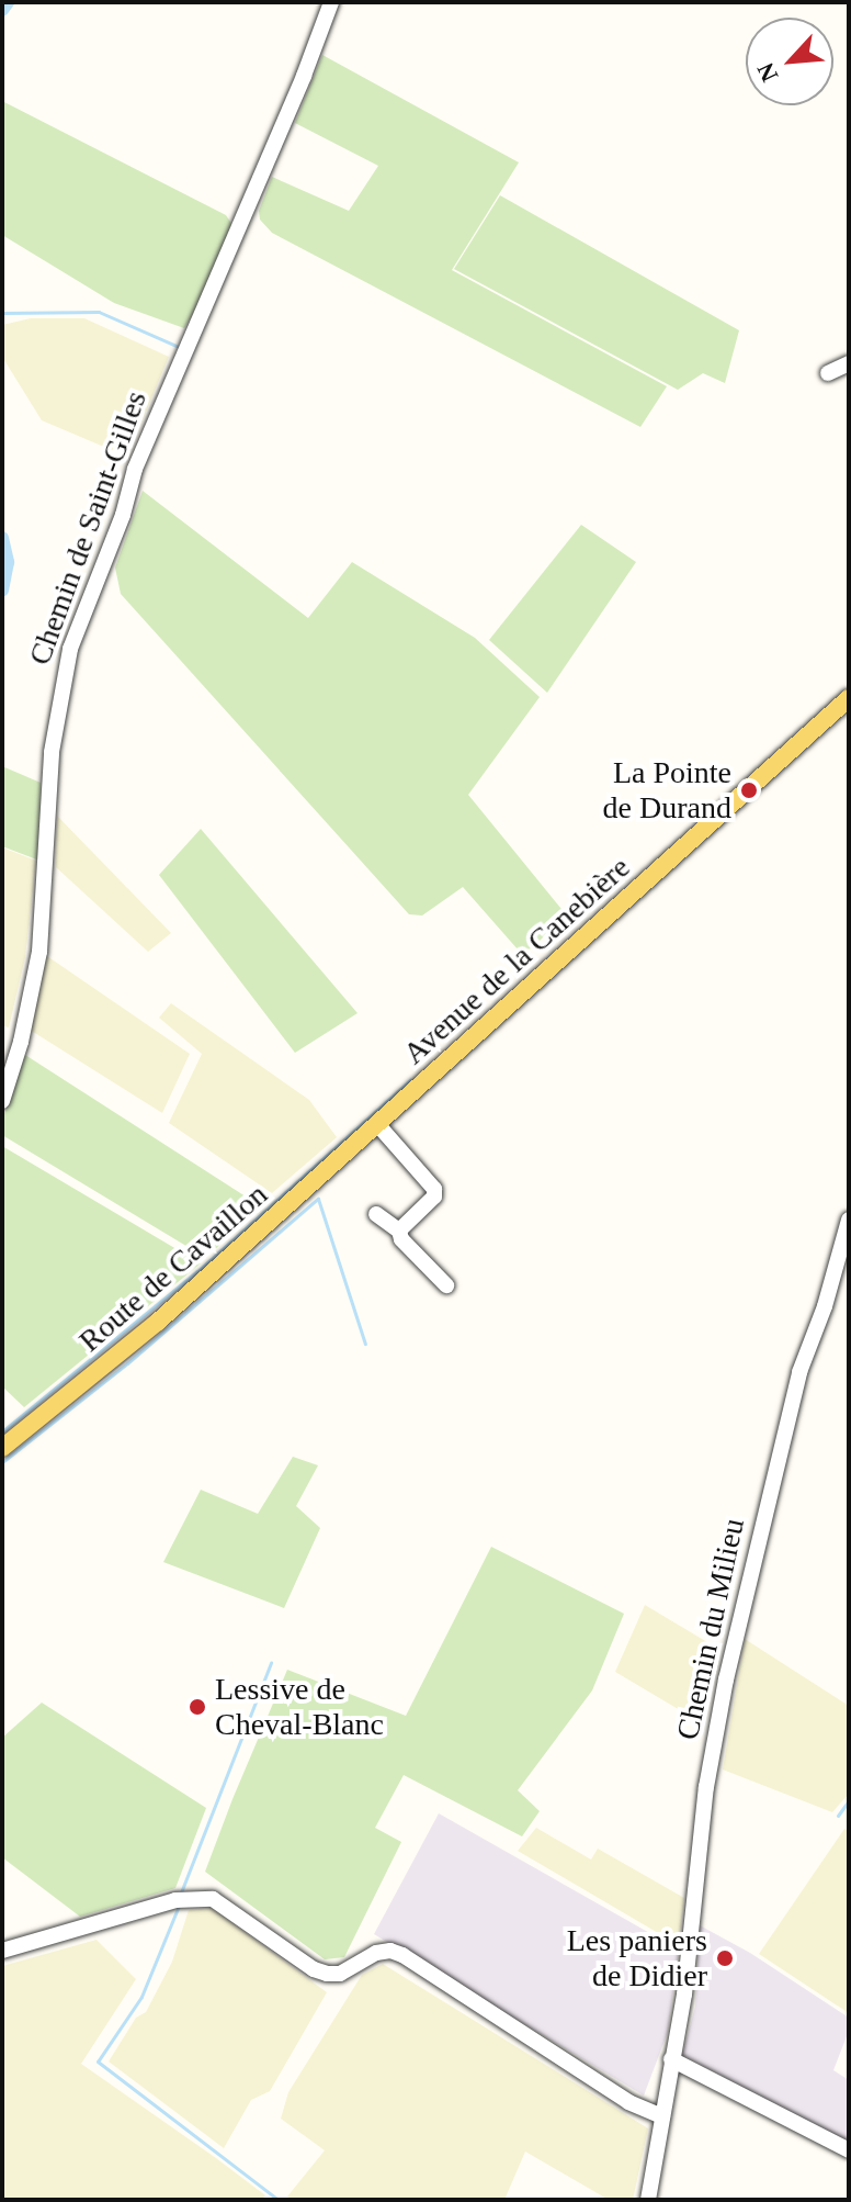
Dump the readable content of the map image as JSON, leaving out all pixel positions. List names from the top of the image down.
{
  "streets": {
    "main road": ["Avenue de la Canebière", "Route de Cavaillon"],
    "street": ["Chemin de Saint-Gilles", "Chemin du Milieu"]
  },
  "crossings": [
    ["Avenue de la Canebière", "Route de Cavaillon"]
  ],
  "places": ["La Pointe de Durand", "Lessive de Cheval-Blanc", "Les paniers de Didier"],
  "north": "bottom left"
}
